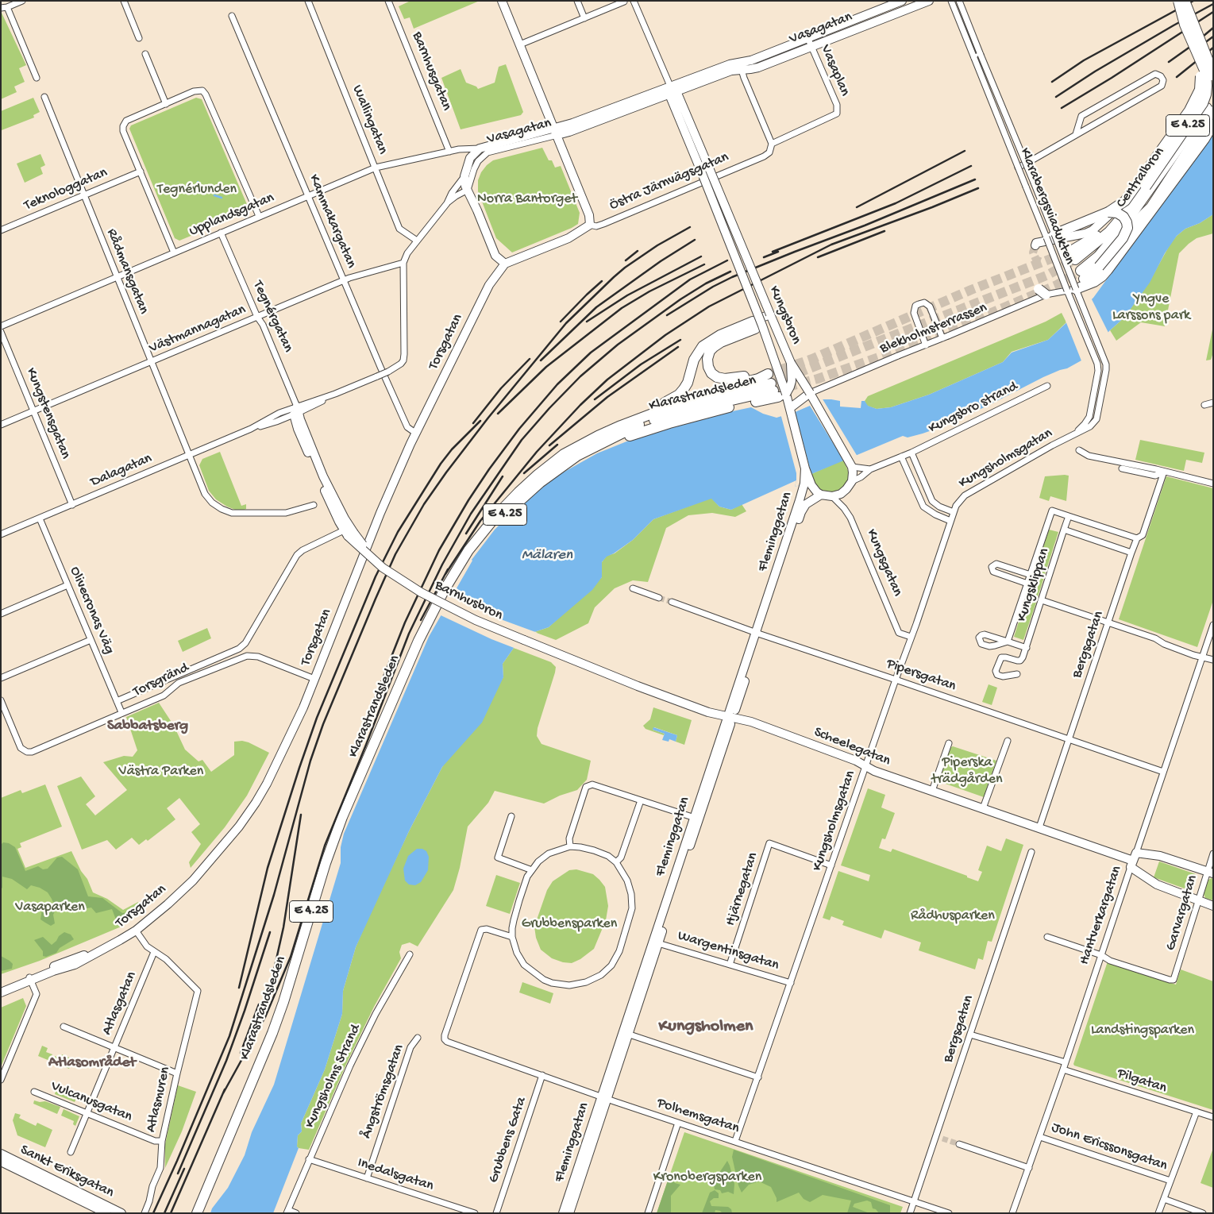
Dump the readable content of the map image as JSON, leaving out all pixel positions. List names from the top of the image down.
{
  "streets": {
    "highway": ["E 4.25", "Centralbron", "Klarastrandsleden"],
    "main road": [
      "Vasagatan",
      "Östra Järnvägsgatan",
      "Kungsbron",
      "Tegnérgatan",
      "Torsgatan",
      "Fleminggatan",
      "Barnhusbron",
      "Scheelegatan",
      "Sankt Eriksgatan"
    ],
    "street": [
      "Vasaplan",
      "Barnhusgatan",
      "Wallingatan",
      "Teknologgatan",
      "Klarabergsviadukten",
      "Upplandsgatan",
      "Kammakargatan",
      "Rådmansgatan",
      "Blekholmsterrassen",
      "Västmannagatan",
      "Kungsbro strand",
      "Kungstensgatan",
      "Kungsholmsgatan",
      "Dalagatan",
      "Kungsgatan",
      "Kungsklippan",
      "Olivecronas Väg",
      "Bergsgatan",
      "Pipersgatan",
      "Torsgränd",
      "Hjärnegatan",
      "Garvargatan",
      "Hantverkargatan",
      "Wargentinsgatan",
      "Atlasgatan",
      "Kungsholms Strand",
      "Pilgatan",
      "Ångströmsgatan",
      "Atlasmuren",
      "Vulcanusgatan",
      "Polhemsgatan",
      "Grubbens Gata",
      "John Ericssonsgatan",
      "Inedalsgatan"
    ]
  },
  "crossings": [
    ["Vasagatan", "Vasaplan"],
    ["Vasagatan", "Upplandsgatan"],
    ["Vasagatan", "Kungsbron"],
    ["Vasaplan", "Östra Järnvägsgatan"],
    ["Barnhusgatan", "Upplandsgatan"],
    ["Wallingatan", "Upplandsgatan"],
    ["E 4.25", "Centralbron"],
    ["Östra Järnvägsgatan", "Torsgatan"],
    ["Teknologgatan", "Rådmansgatan"],
    ["Klarabergsviadukten", "Blekholmsterrassen"],
    ["Klarabergsviadukten", "Kungsholmsgatan"],
    ["Upplandsgatan", "Kammakargatan"],
    ["Upplandsgatan", "Rådmansgatan"],
    ["Upplandsgatan", "Tegnérgatan"],
    ["Kammakargatan", "Västmannagatan"],
    ["Kammakargatan", "Torsgatan"],
    ["Rådmansgatan", "Västmannagatan"],
    ["Rådmansgatan", "Dalagatan"],
    ["Kungsbron", "Blekholmsterrassen"],
    ["Kungsbron", "Klarastrandsleden"],
    ["Kungsbron", "Fleminggatan"],
    ["Tegnérgatan", "Västmannagatan"],
    ["Tegnérgatan", "Dalagatan"],
    ["Tegnérgatan", "Barnhusbron"],
    ["Västmannagatan", "Kungstensgatan"],
    ["Västmannagatan", "Dalagatan"],
    ["Torsgatan", "Torsgränd"],
    ["Kungstensgatan", "Dalagatan"],
    ["Kungsholmsgatan", "Kungsgatan"],
    ["Kungsholmsgatan", "Pipersgatan"],
    ["Kungsholmsgatan", "Scheelegatan"],
    ["Kungsholmsgatan", "Hjärnegatan"],
    ["Kungsholmsgatan", "Wargentinsgatan"],
    ["Kungsholmsgatan", "Polhemsgatan"],
    ["Dalagatan", "Olivecronas Väg"],
    ["Fleminggatan", "Pipersgatan"],
    ["Fleminggatan", "Scheelegatan"],
    ["Fleminggatan", "Wargentinsgatan"],
    ["Fleminggatan", "Polhemsgatan"],
    ["Barnhusbron", "Scheelegatan"],
    ["Olivecronas Väg", "Torsgränd"],
    ["Bergsgatan", "Pipersgatan"],
    ["Bergsgatan", "Scheelegatan"],
    ["Bergsgatan", "Polhemsgatan"],
    ["Pipersgatan", "Hantverkargatan"],
    ["Scheelegatan", "Hantverkargatan"],
    ["Hjärnegatan", "Wargentinsgatan"],
    ["Garvargatan", "Hantverkargatan"],
    ["Hantverkargatan", "Pilgatan"],
    ["Hantverkargatan", "John Ericssonsgatan"],
    ["Atlasgatan", "Atlasmuren"],
    ["Atlasgatan", "Vulcanusgatan"],
    ["Kungsholms Strand", "Inedalsgatan"],
    ["Ångströmsgatan", "Inedalsgatan"],
    ["Atlasmuren", "Vulcanusgatan"],
    ["Polhemsgatan", "Grubbens Gata"]
  ],
  "districts": ["Sabbatsberg", "Kungsholmen", "Atlasområdet"],
  "water": ["Mälaren"],
  "parks": [
    "Tegnérlunden",
    "Norra Bantorget",
    "Yngve Larssons park",
    "Piperska trädgården",
    "Västra Parken",
    "Vasaparken",
    "Rådhusparken",
    "Grubbensparken",
    "Landstingsparken",
    "Kronobergsparken"
  ]
}
